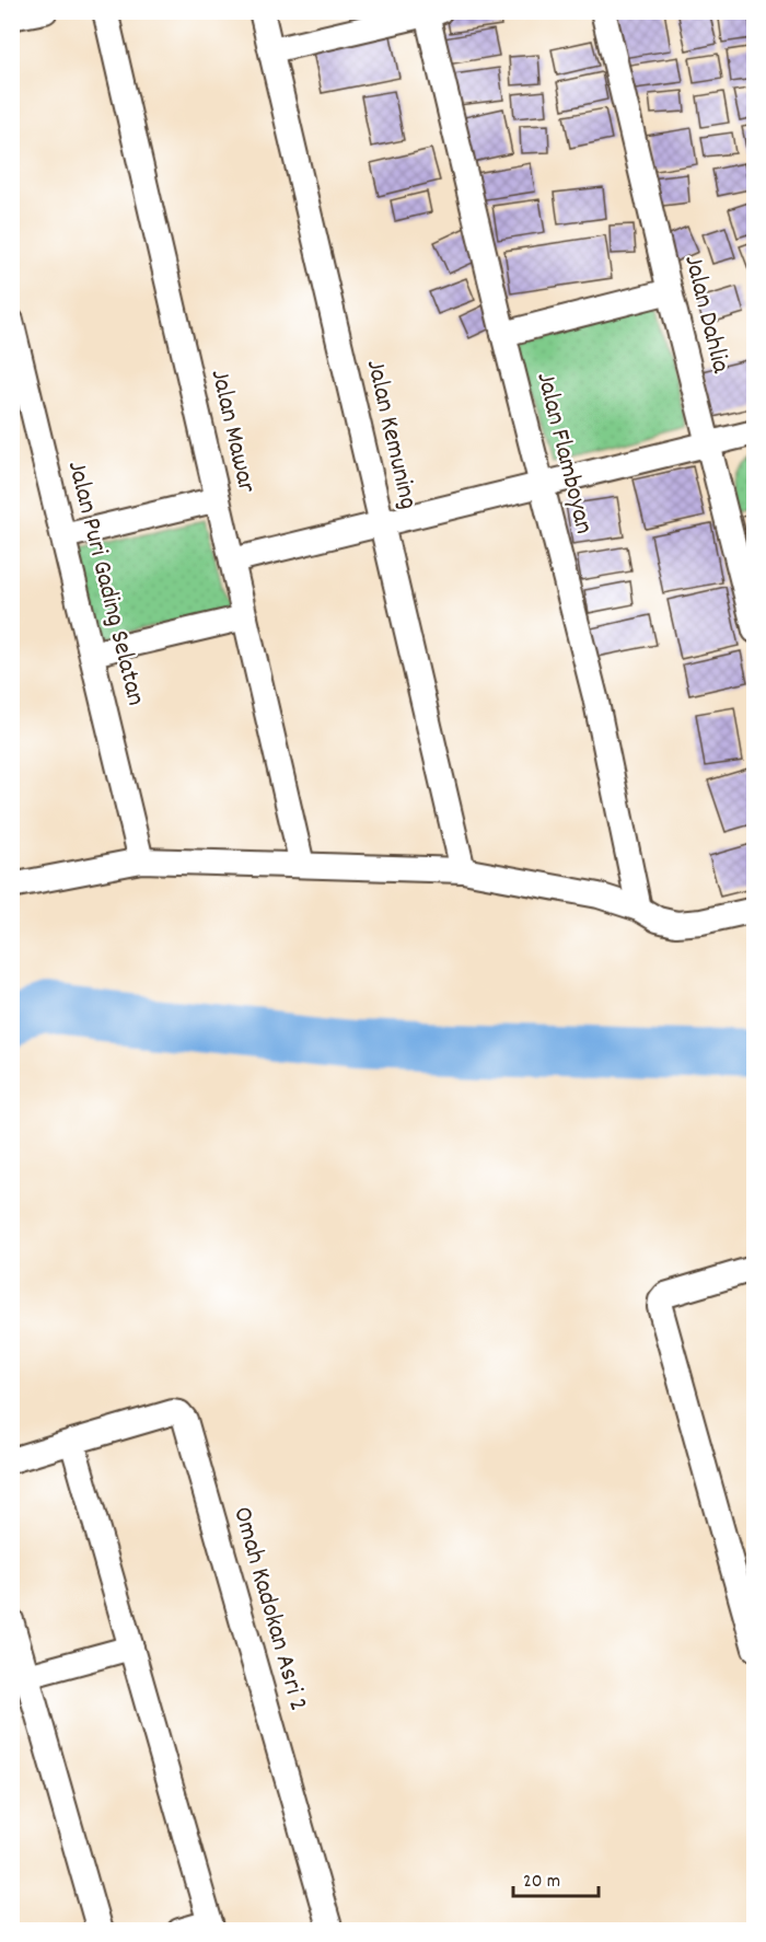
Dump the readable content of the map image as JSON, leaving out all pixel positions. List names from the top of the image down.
{
  "streets": {
    "street": [
      "Jalan Dahlia",
      "Jalan Mawar",
      "Jalan Kemuning",
      "Jalan Flamboyan",
      "Jalan Puri Gading Selatan",
      "Omah Kadokan Asri 2"
    ]
  },
  "scale_bar": "20 m"
}
